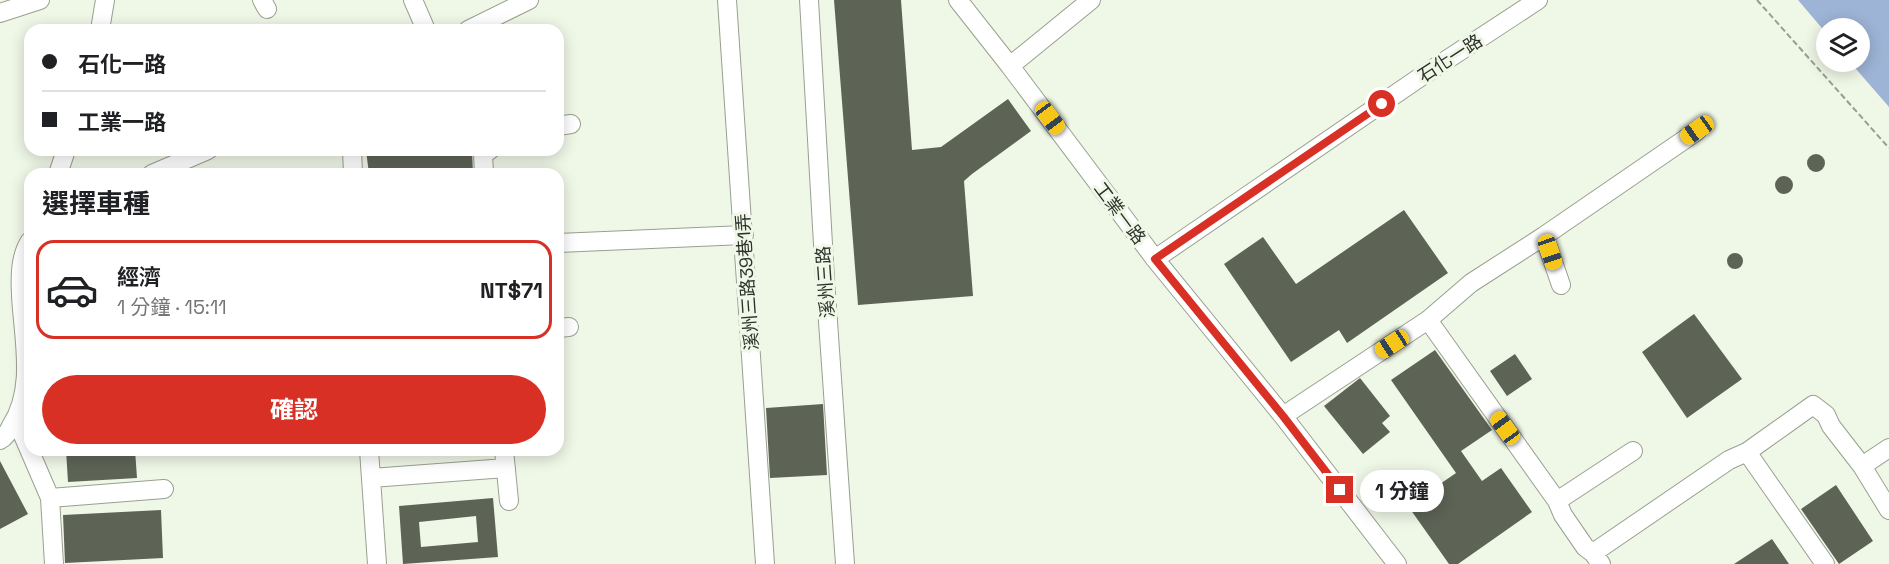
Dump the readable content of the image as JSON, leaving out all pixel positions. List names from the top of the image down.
{
  "streets": {
    "street": [
      "石化一路",
      "工業一路",
      "溪州三路39巷1弄",
      "溪州三路"
    ]
  },
  "crossings": [
    ["石化一路", "工業一路"]
  ],
  "page": {
    "banner": ["石化一路", "工業一路"],
    "heading": "選擇車種",
    "list": [
      {
        "name": "經濟",
        "note": "1 分鐘 · 15:11",
        "value": "NT$71"
      }
    ],
    "buttons": "確認",
    "bubble": "1 分鐘"
  }
}
